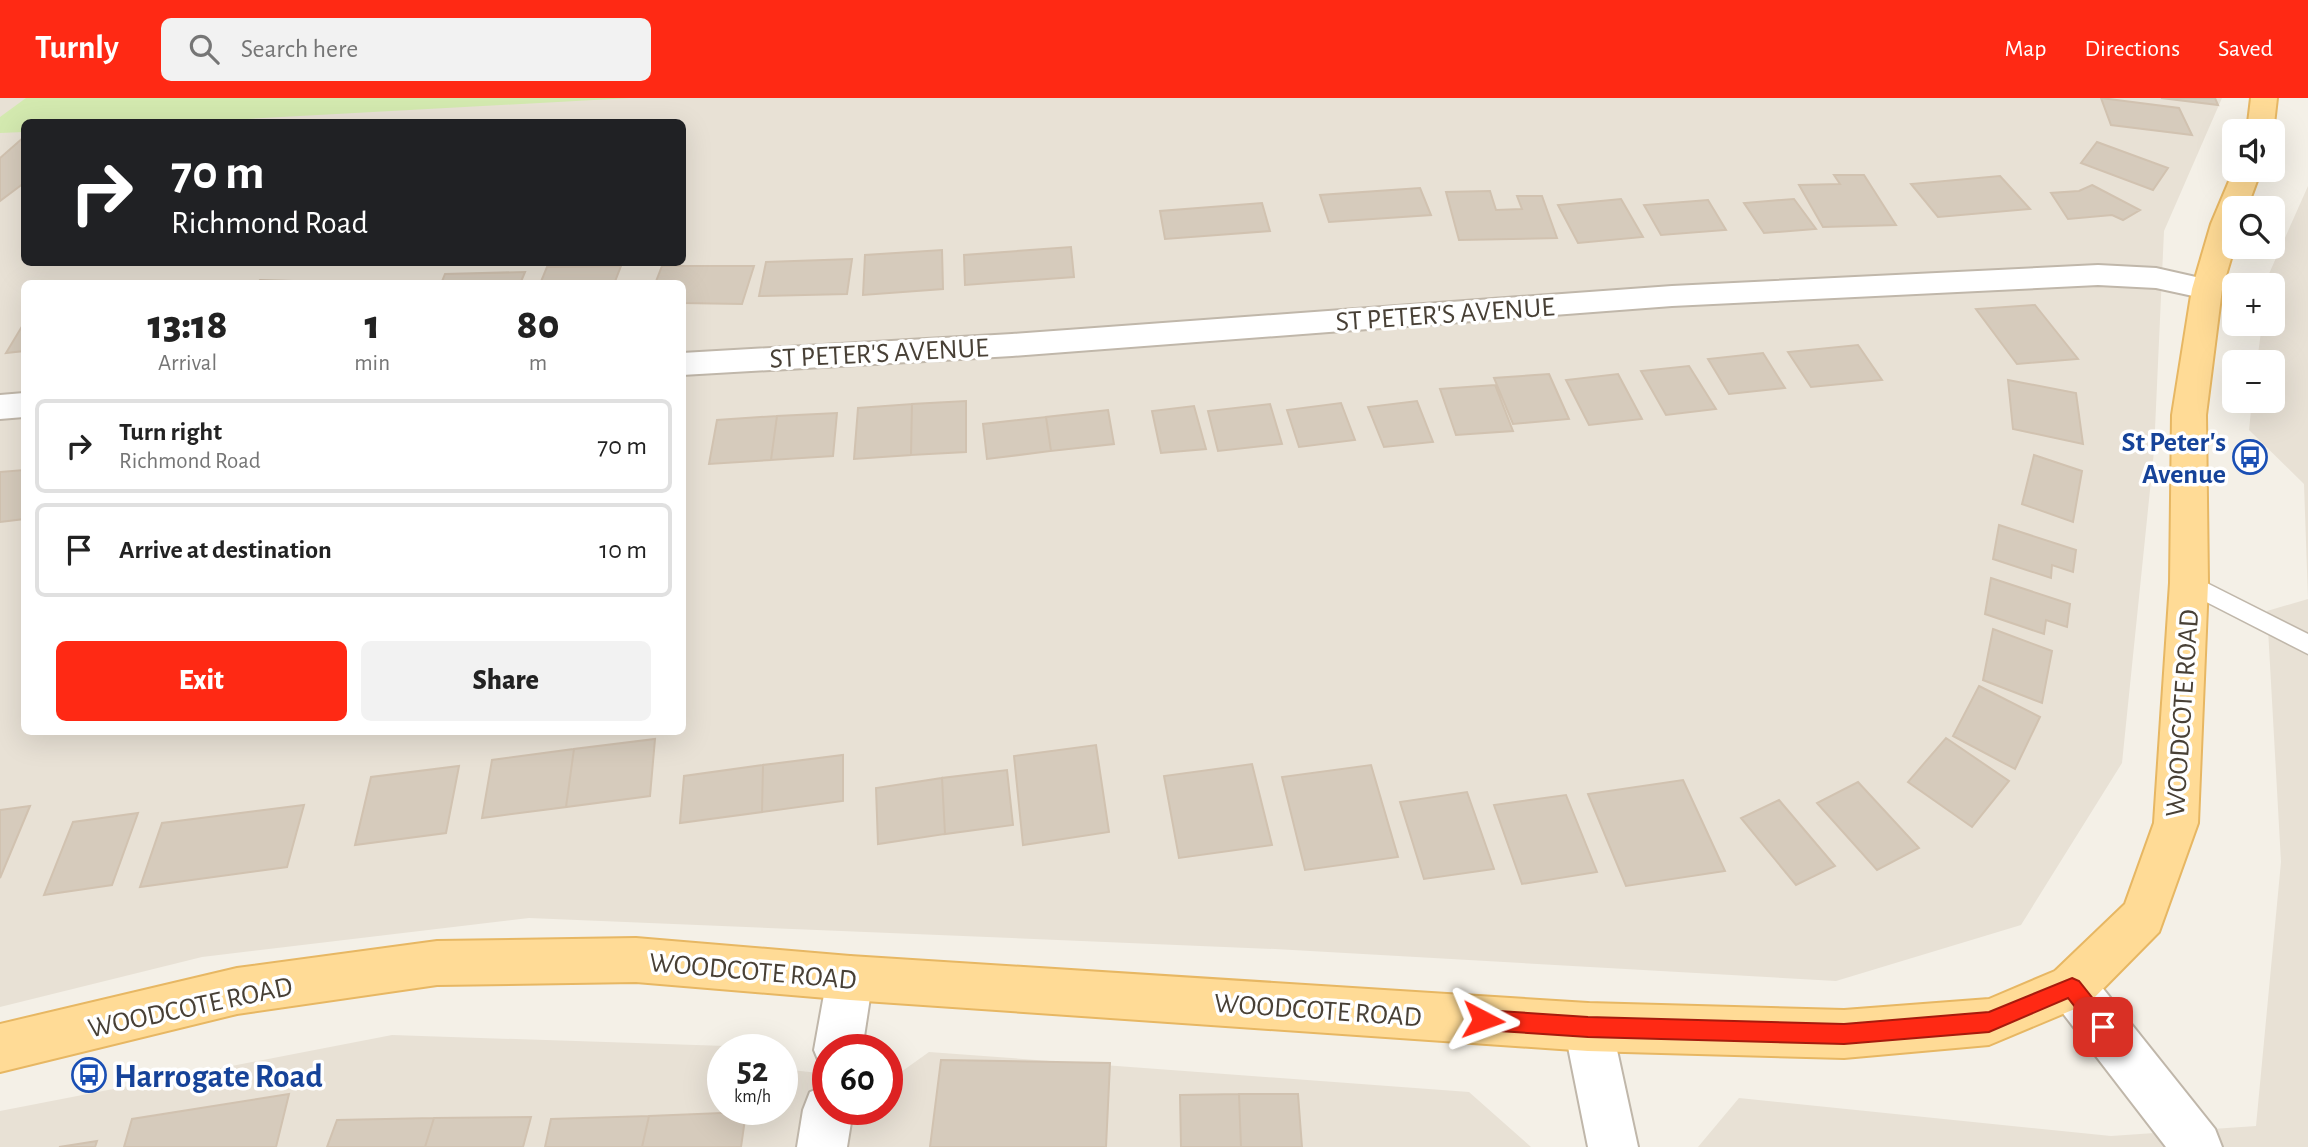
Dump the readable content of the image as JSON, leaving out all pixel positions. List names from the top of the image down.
{
  "streets": {
    "main road": ["WOODCOTE ROAD"],
    "street": ["ST PETER'S AVENUE"]
  },
  "crossings": [
    ["ST PETER'S AVENUE", "WOODCOTE ROAD"]
  ],
  "places": {
    "bus stop": ["St Peter's Avenue", "Harrogate Road"]
  },
  "page": {
    "header": "Turnly",
    "search": "Search here",
    "nav": ["Map", "Directions", "Saved"],
    "map_buttons": ["+", "−"],
    "turn": ["70 m", "Richmond Road"],
    "eta": [
      "13:18",
      "Arrival",
      "1",
      "min",
      "80",
      "m"
    ],
    "list": [
      {
        "name": "Turn right",
        "note": "Richmond Road",
        "value": "70 m"
      },
      {
        "name": "Arrive at destination",
        "value": "10 m"
      }
    ],
    "buttons": ["Exit", "Share"],
    "speed": "52 km/h",
    "limit": "60"
  }
}
